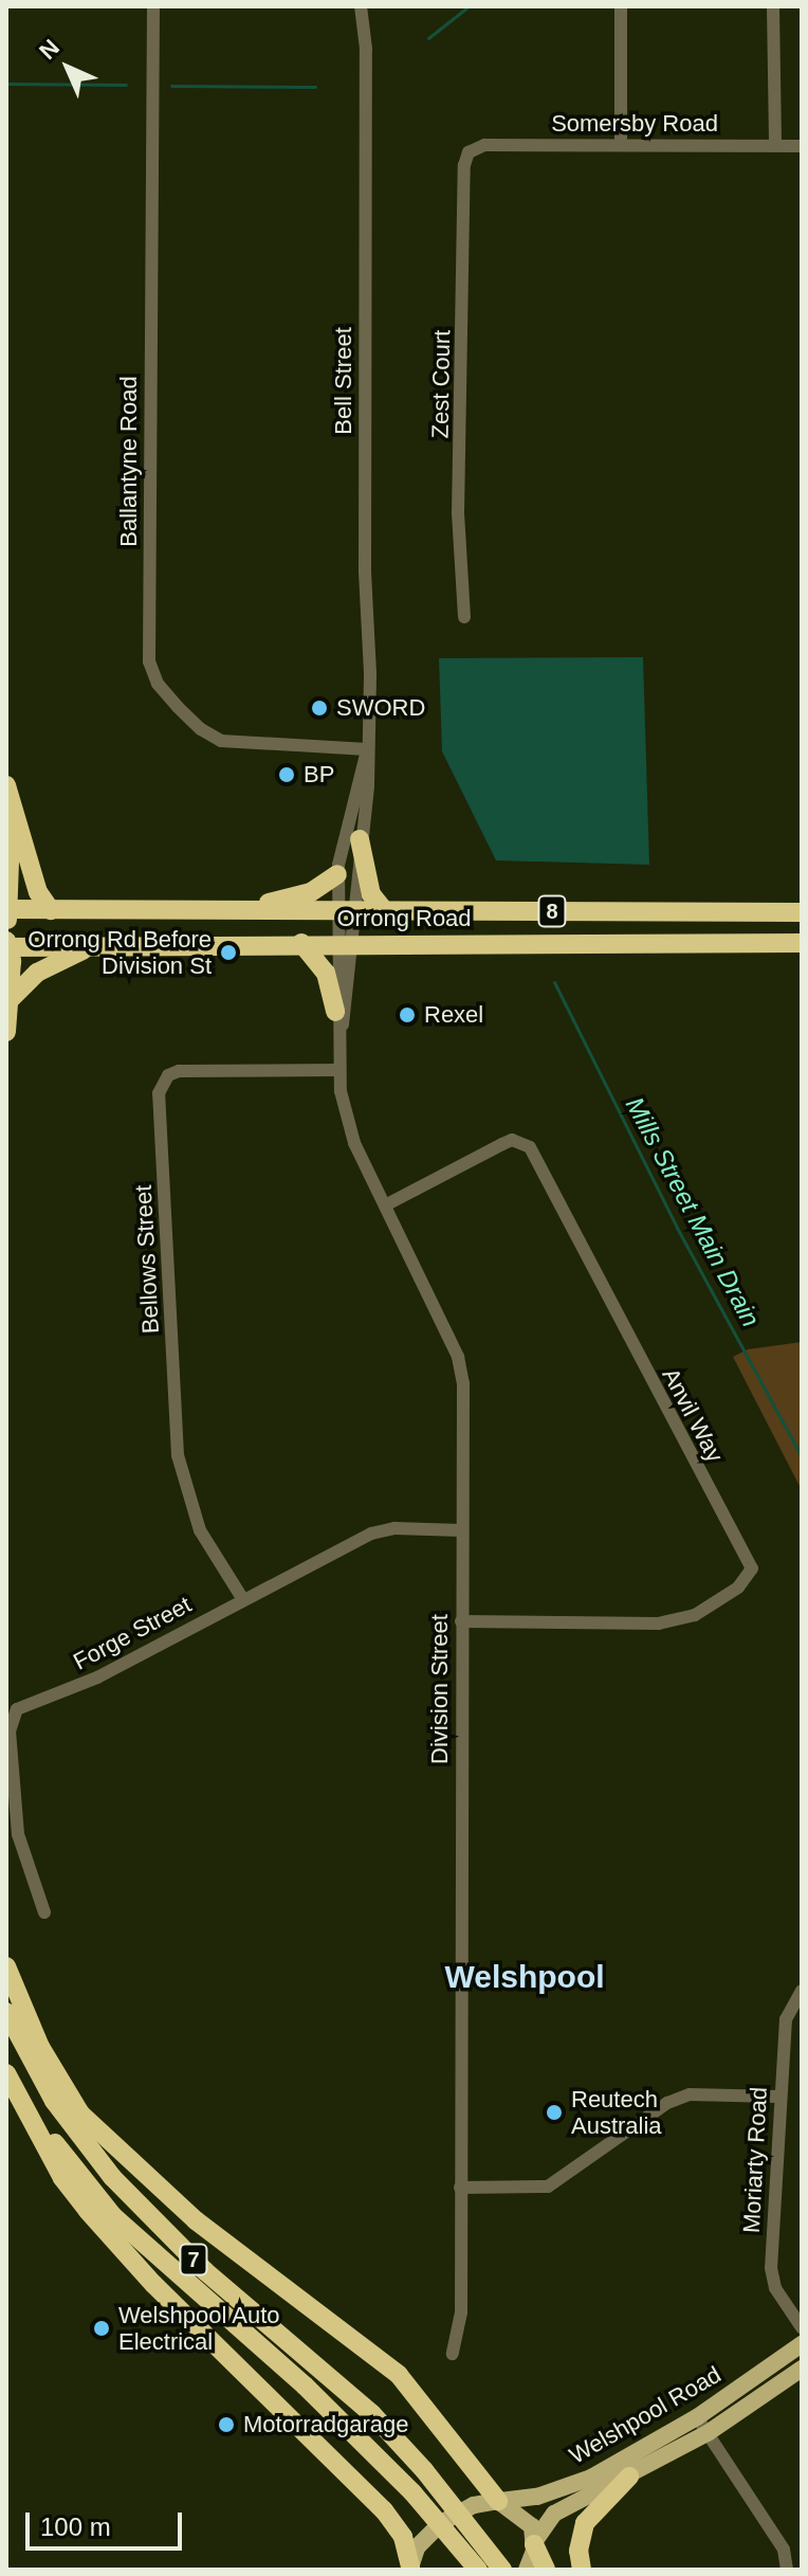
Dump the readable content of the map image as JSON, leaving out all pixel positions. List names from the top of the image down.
{
  "streets": {
    "highway": ["8", "Orrong Road", "7"],
    "main road": ["Welshpool Road"],
    "street": [
      "Somersby Road",
      "Bell Street",
      "Zest Court",
      "Ballantyne Road",
      "Bellows Street",
      "Anvil Way",
      "Forge Street",
      "Division Street",
      "Moriarty Road"
    ]
  },
  "crossings": [
    ["Somersby Road", "Zest Court"],
    ["Bell Street", "Ballantyne Road"],
    ["Bell Street", "Orrong Road"],
    ["Orrong Road", "Division Street"],
    ["Bellows Street", "Forge Street"],
    ["Bellows Street", "Division Street"],
    ["Anvil Way", "Division Street"],
    ["Forge Street", "Division Street"],
    ["7", "Welshpool Road"]
  ],
  "districts": ["Welshpool"],
  "water": ["Mills Street Main Drain"],
  "places": [
    "SWORD",
    "BP",
    "Orrong Rd Before Division St",
    "Rexel",
    "Reutech Australia",
    "Welshpool Auto Electrical",
    "Motorradgarage"
  ],
  "scale_bar": "100 m",
  "north": "top left"
}
